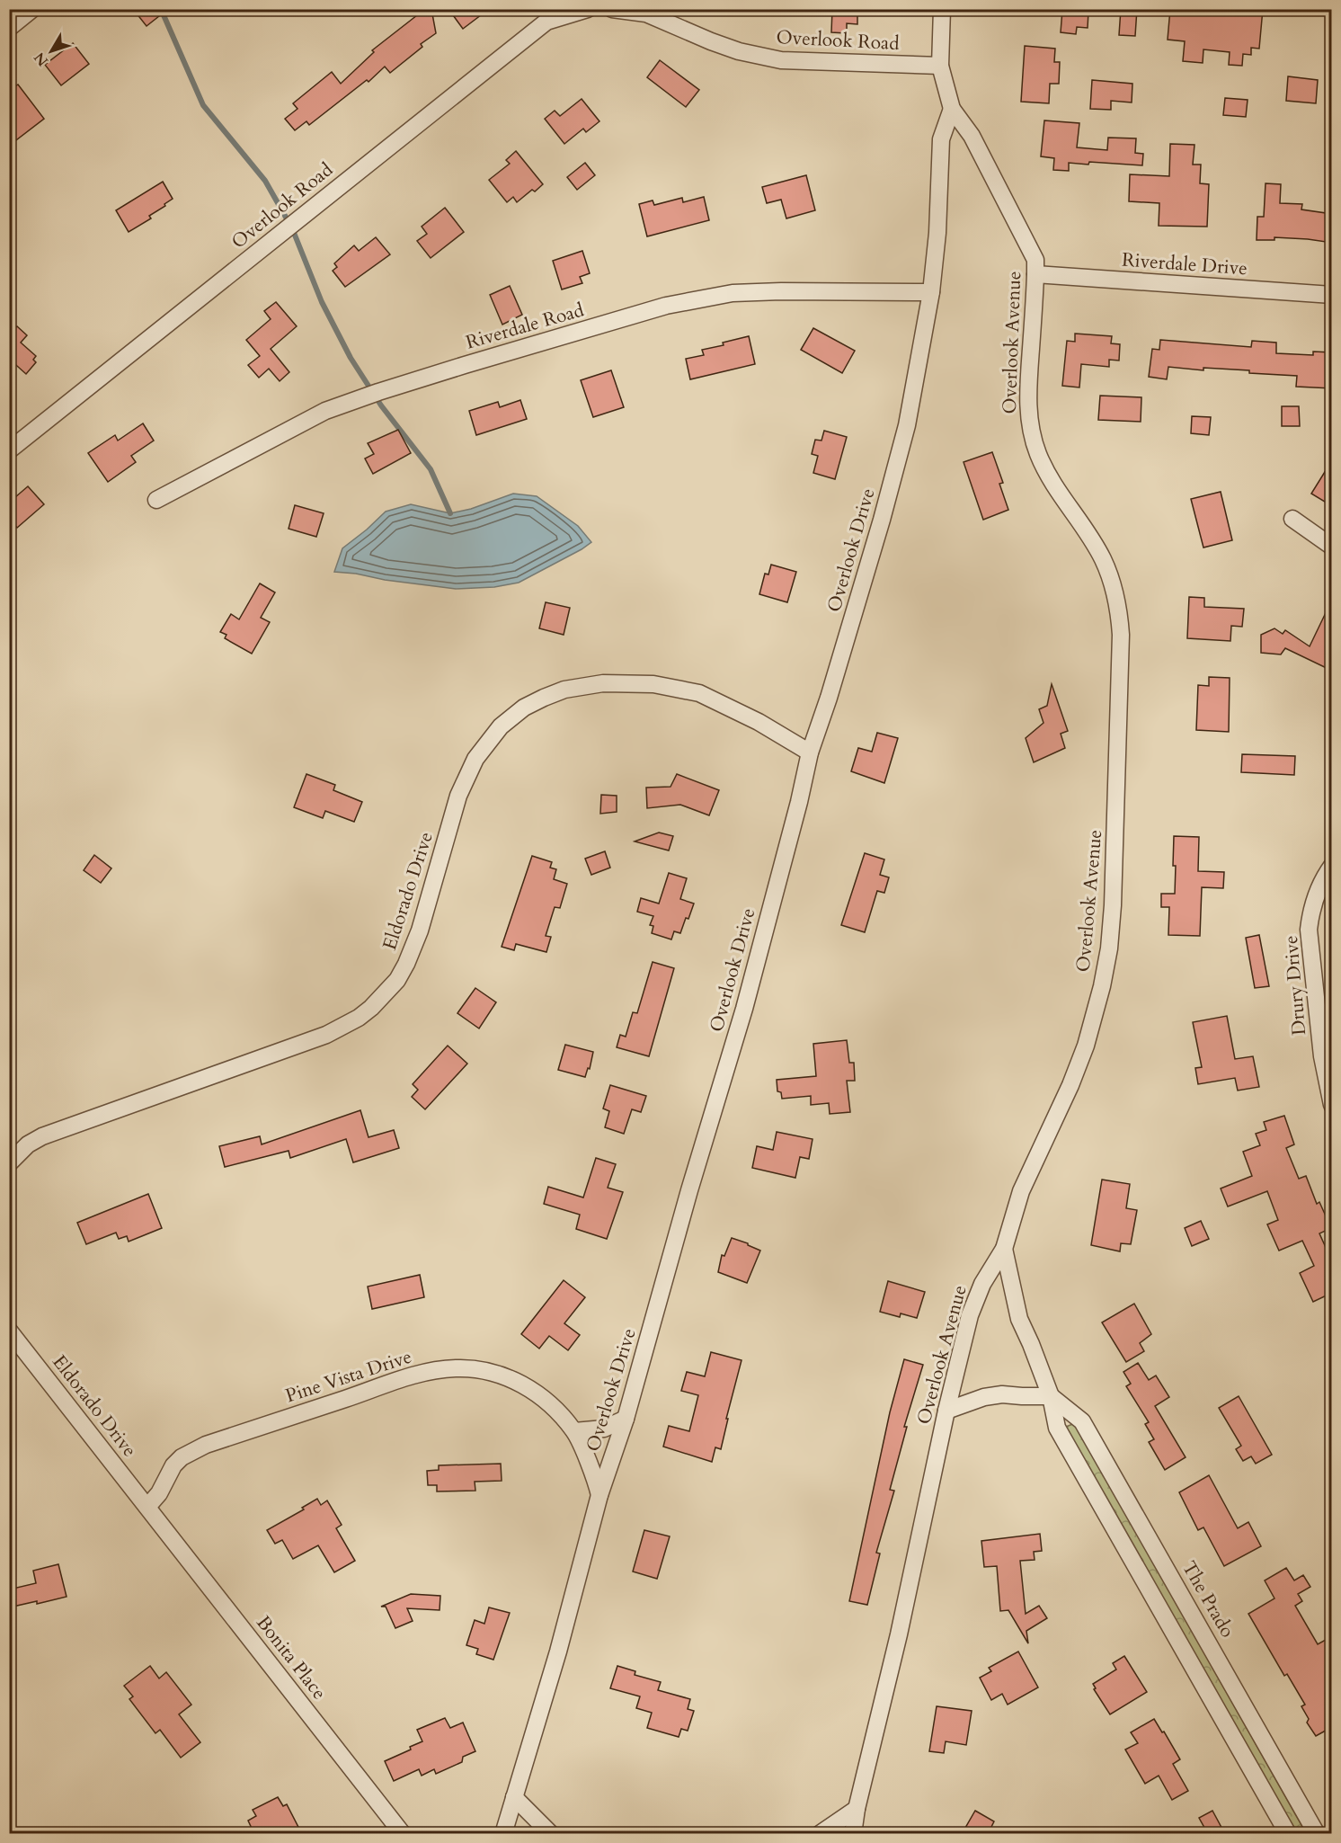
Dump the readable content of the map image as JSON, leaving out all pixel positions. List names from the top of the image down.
{
  "streets": {
    "street": [
      "Overlook Road",
      "Riverdale Drive",
      "Riverdale Road",
      "Overlook Avenue",
      "Overlook Drive",
      "Eldorado Drive",
      "Drury Drive",
      "Pine Vista Drive",
      "The Prado",
      "Bonita Place"
    ]
  },
  "crossings": [
    ["Overlook Road", "Overlook Avenue"],
    ["Riverdale Drive", "Overlook Avenue"],
    ["Riverdale Road", "Overlook Drive"],
    ["Overlook Avenue", "Overlook Drive"],
    ["Overlook Drive", "Eldorado Drive"],
    ["Overlook Drive", "Pine Vista Drive"],
    ["Eldorado Drive", "Pine Vista Drive"],
    ["Eldorado Drive", "Bonita Place"],
    ["Pine Vista Drive", "Bonita Place"]
  ],
  "north": "bottom left"
}
